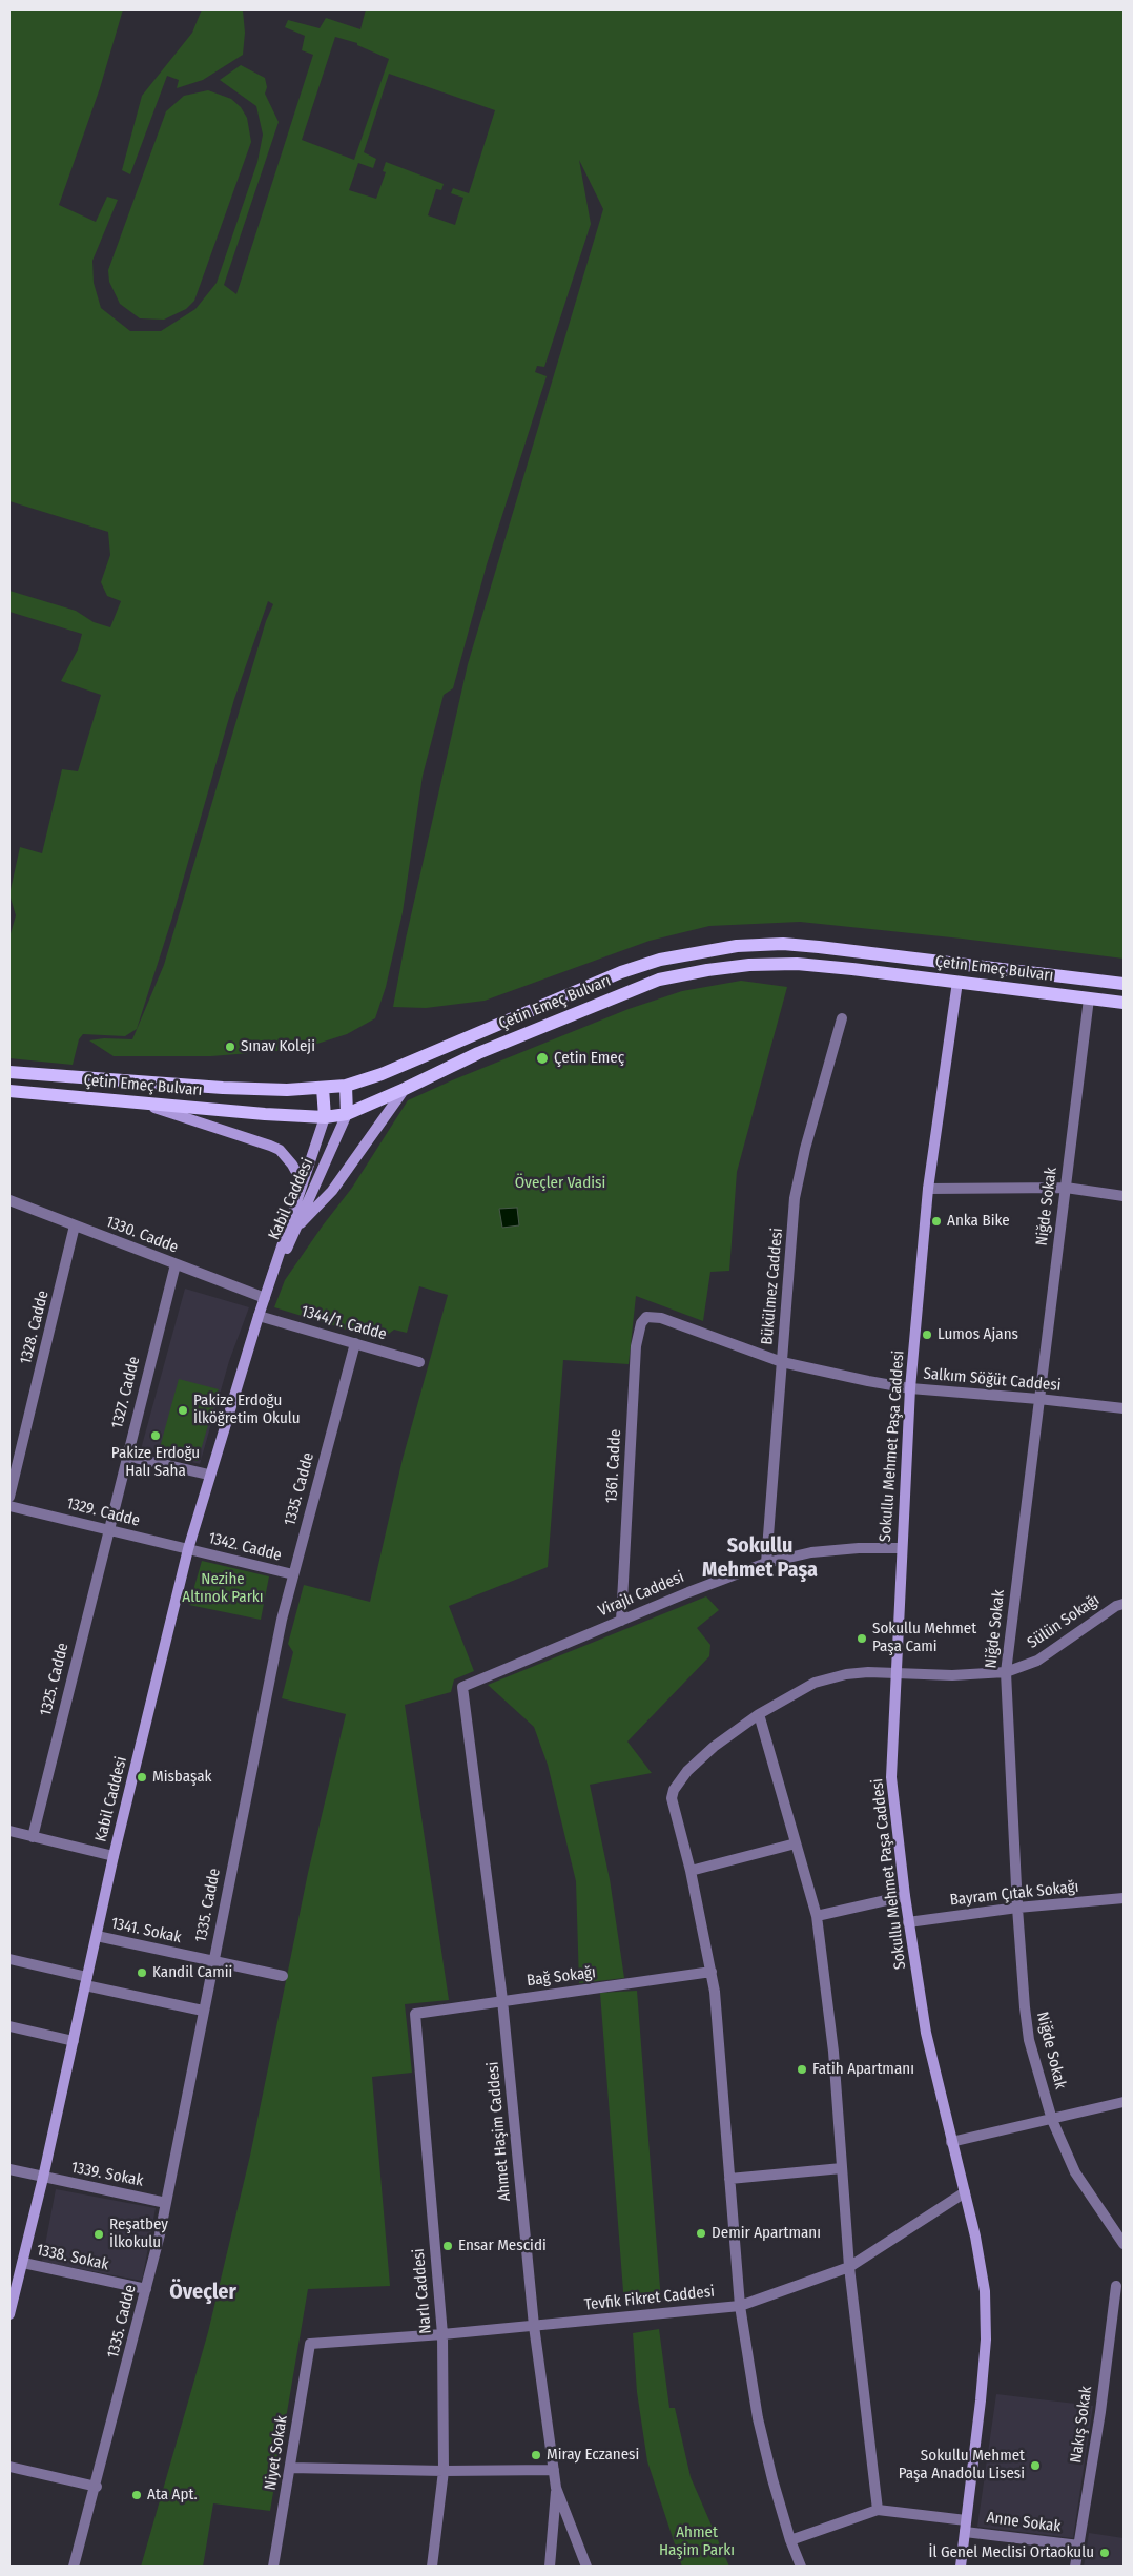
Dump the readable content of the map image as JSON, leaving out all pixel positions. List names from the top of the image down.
{
  "streets": {
    "main road": ["Çetin Emeç Bulvarı", "Kabil Caddesi", "Sokullu Mehmet Paşa Caddesi"],
    "street": [
      "Niğde Sokak",
      "1330. Cadde",
      "Bükülmez Caddesi",
      "1344/1. Cadde",
      "1328. Cadde",
      "Salkım Söğüt Caddesi",
      "1327. Cadde",
      "1361. Cadde",
      "1335. Cadde",
      "1329. Cadde",
      "1342. Cadde",
      "Virajlı Caddesi",
      "Sülün Sokağı",
      "1325. Cadde",
      "Bayram Çıtak Sokağı",
      "1341. Sokak",
      "Bağ Sokağı",
      "Ahmet Haşim Caddesi",
      "1339. Sokak",
      "1338. Sokak",
      "Narlı Caddesi",
      "Tevfik Fikret Caddesi",
      "Nakış Sokak",
      "Niyet Sokak",
      "Anne Sokak"
    ]
  },
  "crossings": [
    ["Çetin Emeç Bulvarı", "Kabil Caddesi"],
    ["Çetin Emeç Bulvarı", "Niğde Sokak"],
    ["Çetin Emeç Bulvarı", "Sokullu Mehmet Paşa Caddesi"],
    ["Kabil Caddesi", "1330. Cadde"],
    ["Kabil Caddesi", "1344/1. Cadde"],
    ["Kabil Caddesi", "1329. Cadde"],
    ["Kabil Caddesi", "1342. Cadde"],
    ["Kabil Caddesi", "1341. Sokak"],
    ["Kabil Caddesi", "1339. Sokak"],
    ["Kabil Caddesi", "1338. Sokak"],
    ["Niğde Sokak", "Salkım Söğüt Caddesi"],
    ["Niğde Sokak", "Sülün Sokağı"],
    ["Niğde Sokak", "Bayram Çıtak Sokağı"],
    ["1330. Cadde", "1328. Cadde"],
    ["1330. Cadde", "1327. Cadde"],
    ["Bükülmez Caddesi", "Salkım Söğüt Caddesi"],
    ["Bükülmez Caddesi", "Virajlı Caddesi"],
    ["1344/1. Cadde", "1335. Cadde"],
    ["Salkım Söğüt Caddesi", "Sokullu Mehmet Paşa Caddesi"],
    ["Salkım Söğüt Caddesi", "1361. Cadde"],
    ["1327. Cadde", "1329. Cadde"],
    ["1327. Cadde", "1325. Cadde"],
    ["Sokullu Mehmet Paşa Caddesi", "Virajlı Caddesi"],
    ["Sokullu Mehmet Paşa Caddesi", "Sülün Sokağı"],
    ["Sokullu Mehmet Paşa Caddesi", "Bayram Çıtak Sokağı"],
    ["Sokullu Mehmet Paşa Caddesi", "Tevfik Fikret Caddesi"],
    ["Sokullu Mehmet Paşa Caddesi", "Anne Sokak"],
    ["1361. Cadde", "Virajlı Caddesi"],
    ["1335. Cadde", "1342. Cadde"],
    ["1335. Cadde", "1341. Sokak"],
    ["1335. Cadde", "1339. Sokak"],
    ["1335. Cadde", "1338. Sokak"],
    ["1329. Cadde", "1342. Cadde"],
    ["1329. Cadde", "1325. Cadde"],
    ["Virajlı Caddesi", "Ahmet Haşim Caddesi"],
    ["Bağ Sokağı", "Ahmet Haşim Caddesi"],
    ["Bağ Sokağı", "Narlı Caddesi"],
    ["Ahmet Haşim Caddesi", "Tevfik Fikret Caddesi"],
    ["Narlı Caddesi", "Tevfik Fikret Caddesi"],
    ["Tevfik Fikret Caddesi", "Niyet Sokak"],
    ["Nakış Sokak", "Anne Sokak"]
  ],
  "districts": ["Sokullu Mehmet Paşa", "Öveçler"],
  "parks": ["Öveçler Vadisi", "Nezihe Altınok Parkı", "Ahmet Haşim Parkı"],
  "places": [
    "Sınav Koleji",
    "Çetin Emeç",
    "Anka Bike",
    "Lumos Ajans",
    "Pakize Erdoğu İlköğretim Okulu",
    "Pakize Erdoğu Halı Saha",
    "Sokullu Mehmet Paşa Cami",
    "Misbaşak",
    "Kandil Camii",
    "Fatih Apartmanı",
    "Demir Apartmanı",
    "Reşatbey İlkokulu",
    "Ensar Mescidi",
    "Miray Eczanesi",
    "Sokullu Mehmet Paşa Anadolu Lisesi",
    "Ata Apt.",
    "İl Genel Meclisi Ortaokulu"
  ]
}
